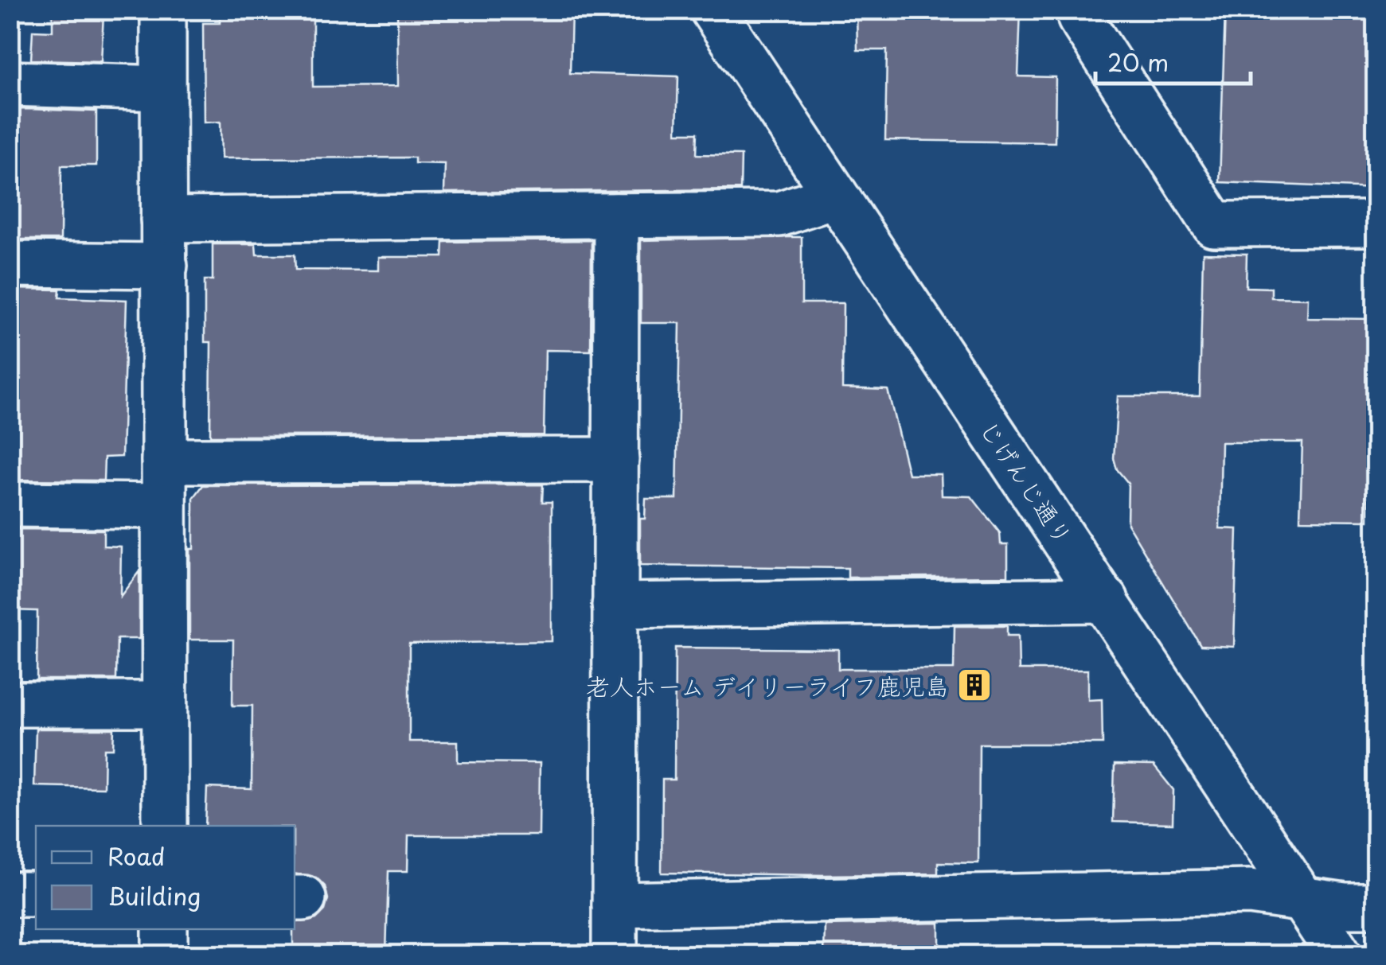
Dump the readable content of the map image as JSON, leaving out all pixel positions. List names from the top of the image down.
{
  "streets": {
    "street": ["じげんじ通り"]
  },
  "places": {
    "building": ["老人ホーム デイリーライフ鹿児島"]
  },
  "legend": ["Road", "Building"],
  "scale_bar": "20 m"
}
